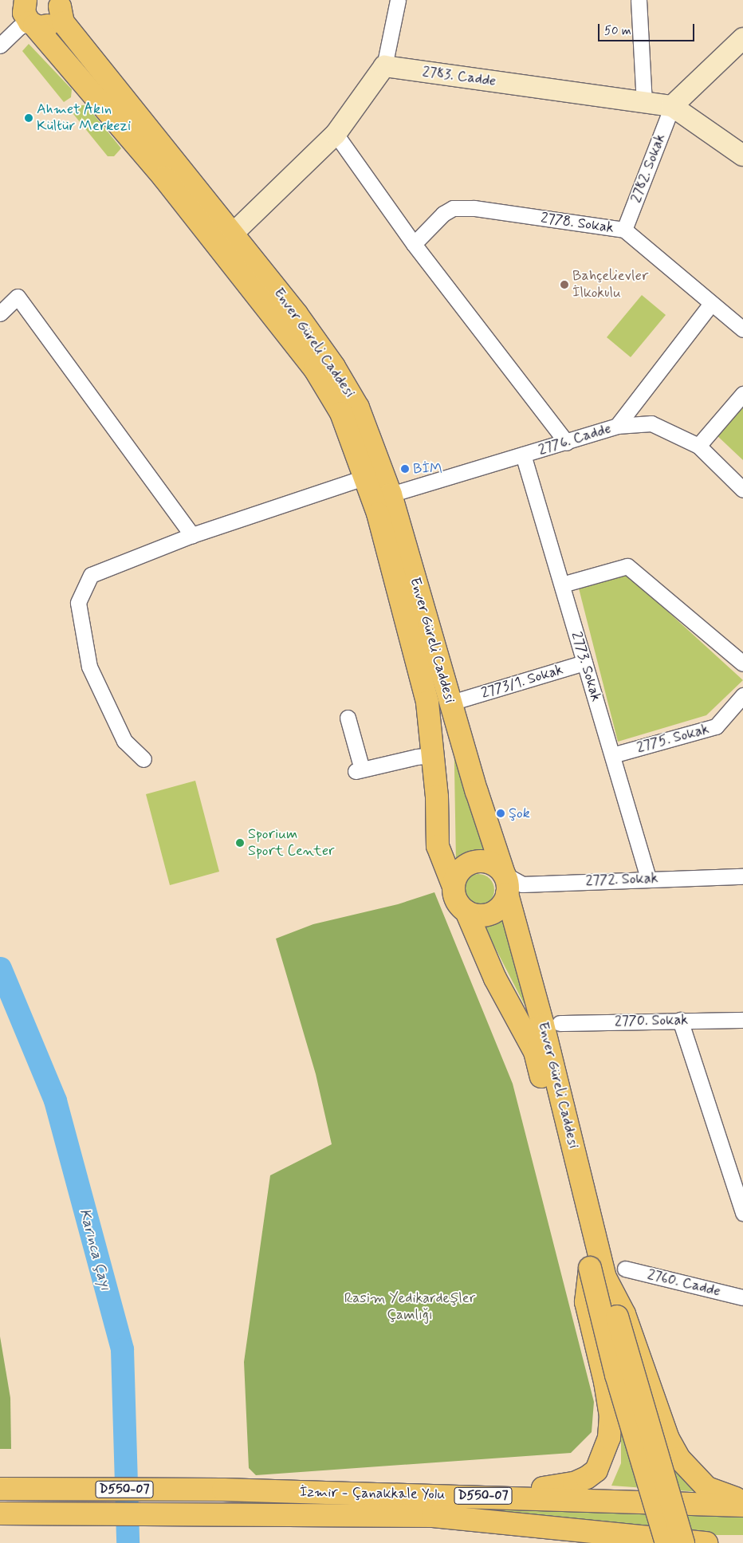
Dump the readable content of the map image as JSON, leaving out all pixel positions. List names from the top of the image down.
{
  "streets": {
    "main road": [
      "2783. Cadde",
      "Enver Güreli Caddesi",
      "D550-07",
      "İzmir - Çanakkale Yolu"
    ],
    "street": [
      "2782. Sokak",
      "2778. Sokak",
      "2776. Cadde",
      "2773. Sokak",
      "2773/1. Sokak",
      "2775. Sokak",
      "2772. Sokak",
      "2770. Sokak",
      "2760. Cadde"
    ]
  },
  "crossings": [
    ["2783. Cadde", "2782. Sokak"],
    ["2782. Sokak", "2778. Sokak"],
    ["Enver Güreli Caddesi", "2776. Cadde"],
    ["Enver Güreli Caddesi", "2772. Sokak"],
    ["2776. Cadde", "2773. Sokak"],
    ["2773. Sokak", "2773/1. Sokak"],
    ["2773. Sokak", "2775. Sokak"],
    ["2773. Sokak", "2772. Sokak"]
  ],
  "water": ["Karınca Çayı"],
  "parks": ["Rasim Yedikardeşler Çamlığı"],
  "places": [
    "Ahmet Akın Kültür Merkezi",
    "Bahçelievler İlkokulu",
    "BİM",
    "Şok",
    "Sporium Sport Center"
  ],
  "scale_bar": "50 m"
}
